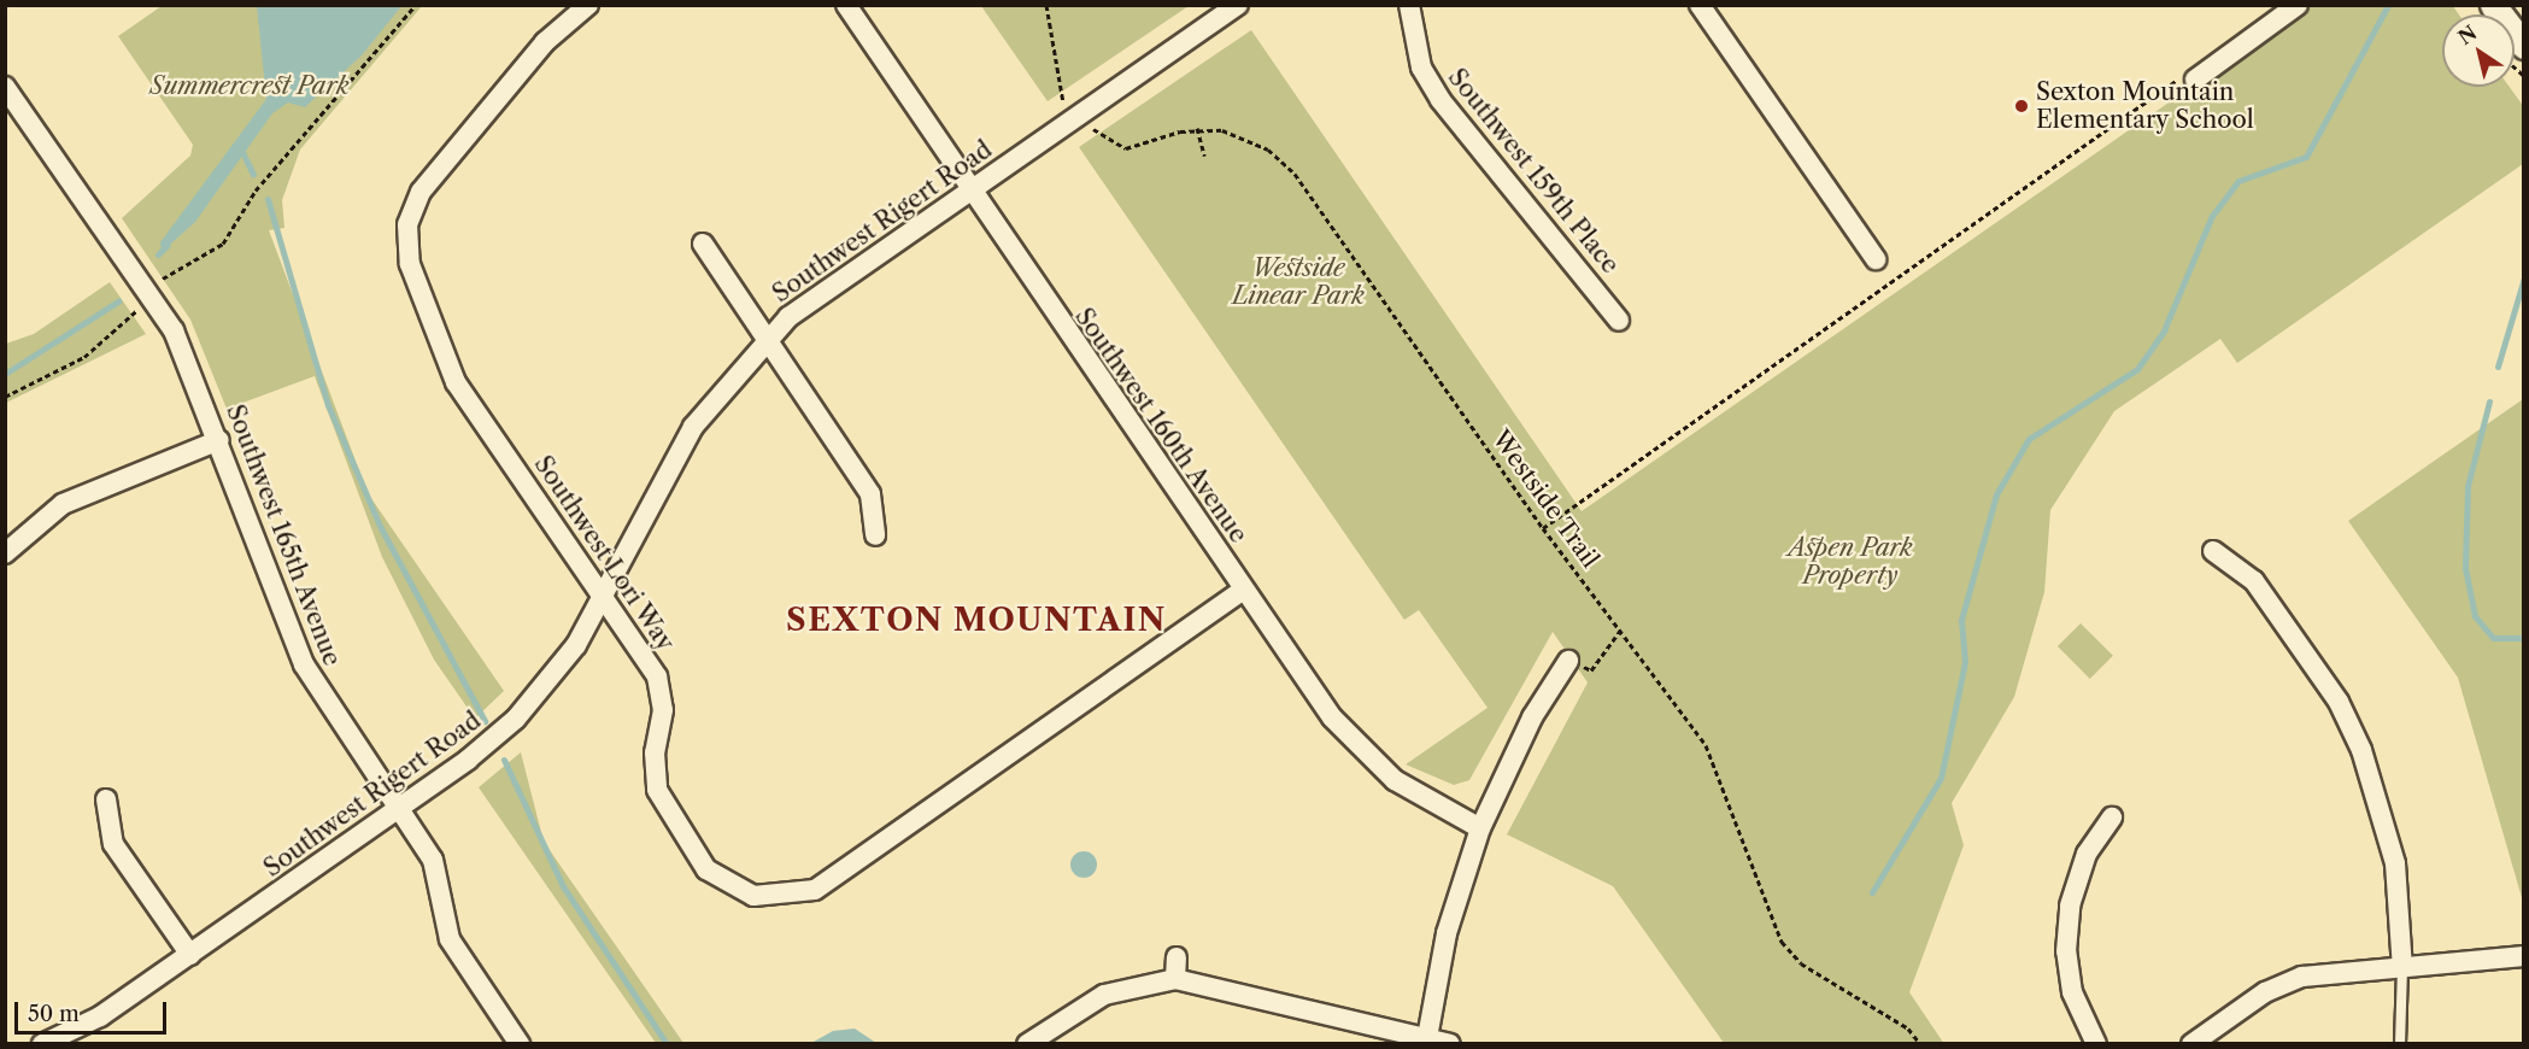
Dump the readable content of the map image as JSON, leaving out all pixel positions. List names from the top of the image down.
{
  "streets": {
    "street": [
      "Southwest 159th Place",
      "Southwest Rigert Road",
      "Southwest 160th Avenue",
      "Southwest 165th Avenue",
      "Southwest Lori Way"
    ],
    "path": ["Westside Trail"]
  },
  "crossings": [
    ["Southwest Rigert Road", "Southwest 160th Avenue"],
    ["Southwest Rigert Road", "Westside Trail"],
    ["Southwest Rigert Road", "Southwest 165th Avenue"],
    ["Southwest Rigert Road", "Southwest Lori Way"],
    ["Southwest 160th Avenue", "Southwest Lori Way"]
  ],
  "districts": ["SEXTON MOUNTAIN"],
  "parks": ["Summercrest Park", "Westside Linear Park", "Aspen Park Property"],
  "places": ["Sexton Mountain Elementary School"],
  "scale_bar": "50 m",
  "north": "top left"
}
